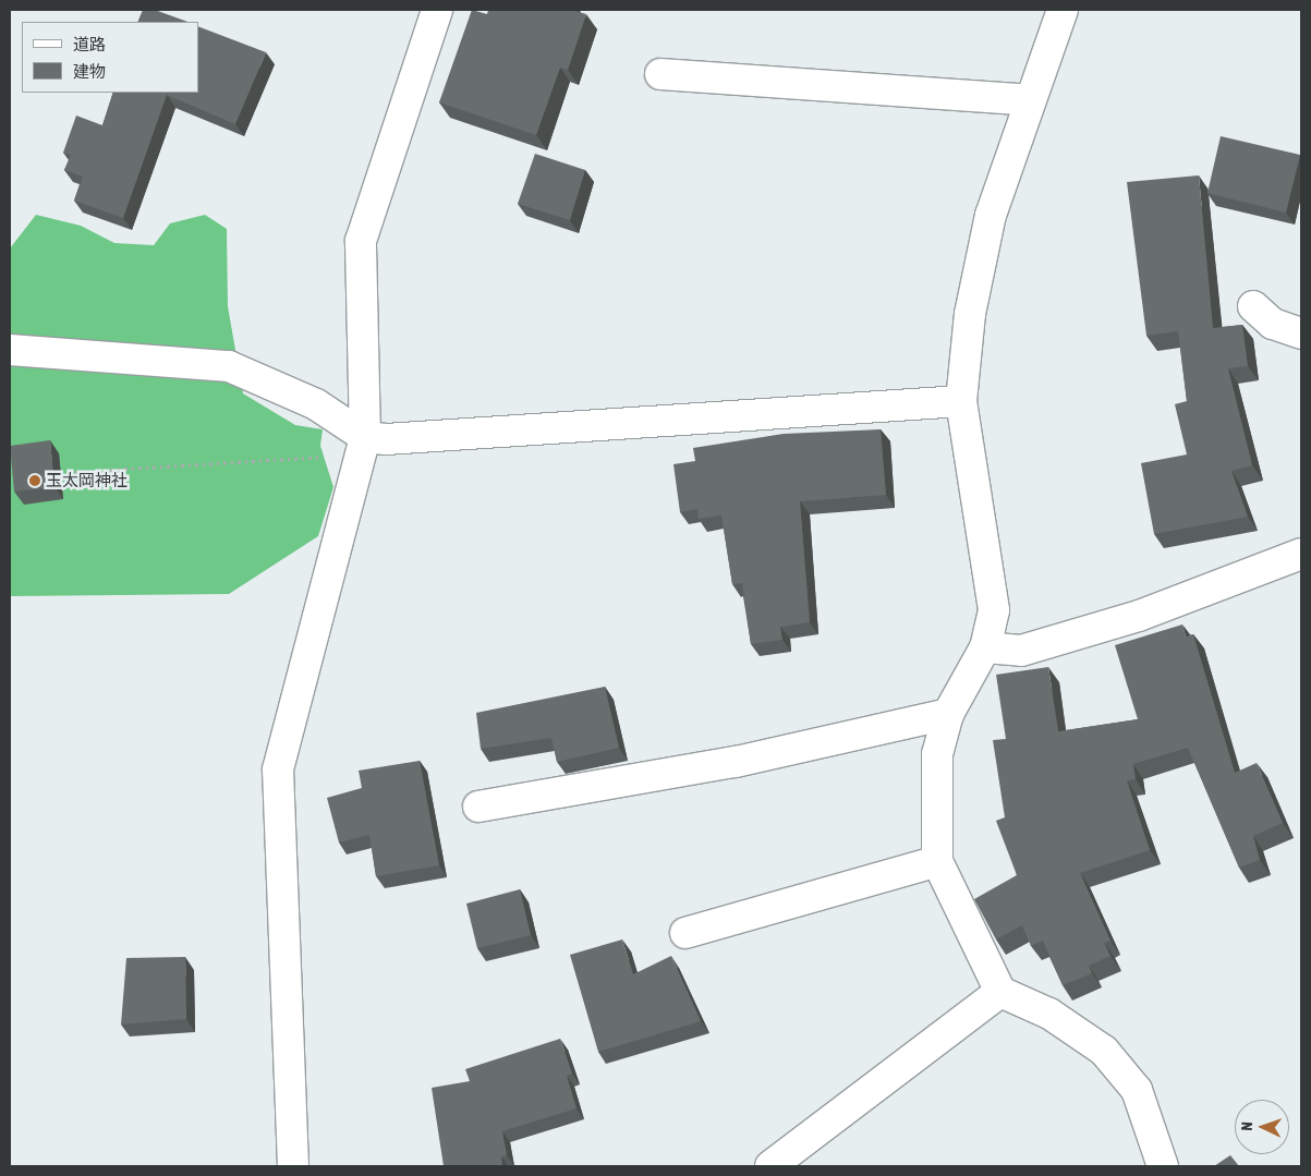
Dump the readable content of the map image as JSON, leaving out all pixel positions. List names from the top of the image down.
{
  "places": ["玉太岡神社"],
  "legend": ["道路", "建物"],
  "north": "left"
}
